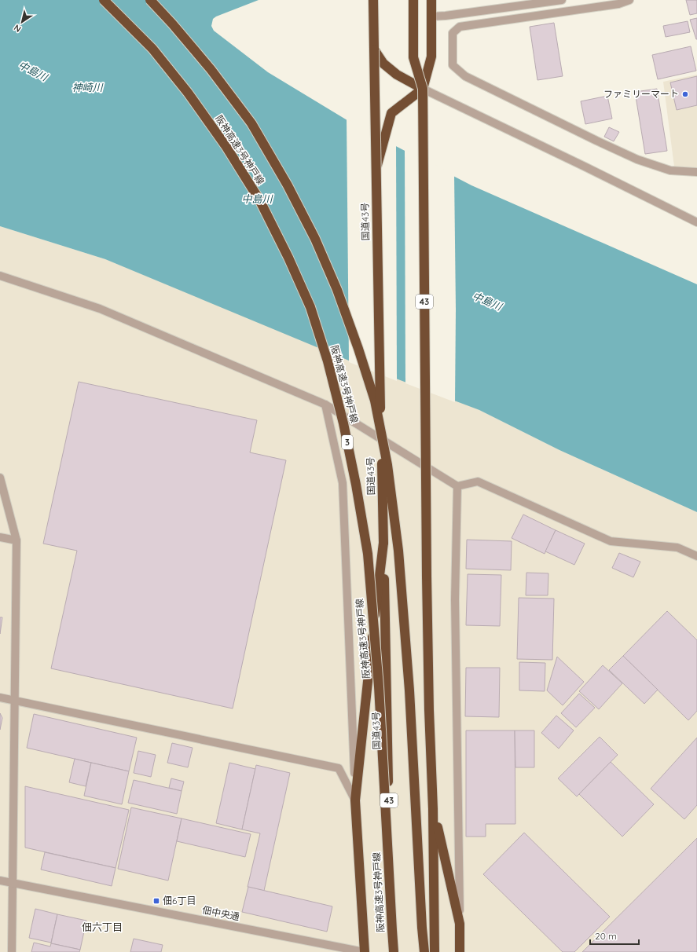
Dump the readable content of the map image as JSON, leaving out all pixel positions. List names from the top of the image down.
{
  "streets": {
    "highway": [
      "阪神高速3号神戸線",
      "国道43号",
      "43",
      "3"
    ],
    "street": ["佃中央通"]
  },
  "crossings": [
    ["阪神高速3号神戸線", "国道43号"]
  ],
  "districts": ["佃六丁目"],
  "water": ["中島川", "神崎川"],
  "places": {
    "other": ["ファミリーマート"],
    "transit": ["佃6丁目"]
  },
  "scale_bar": "20 m",
  "north": "bottom left"
}
